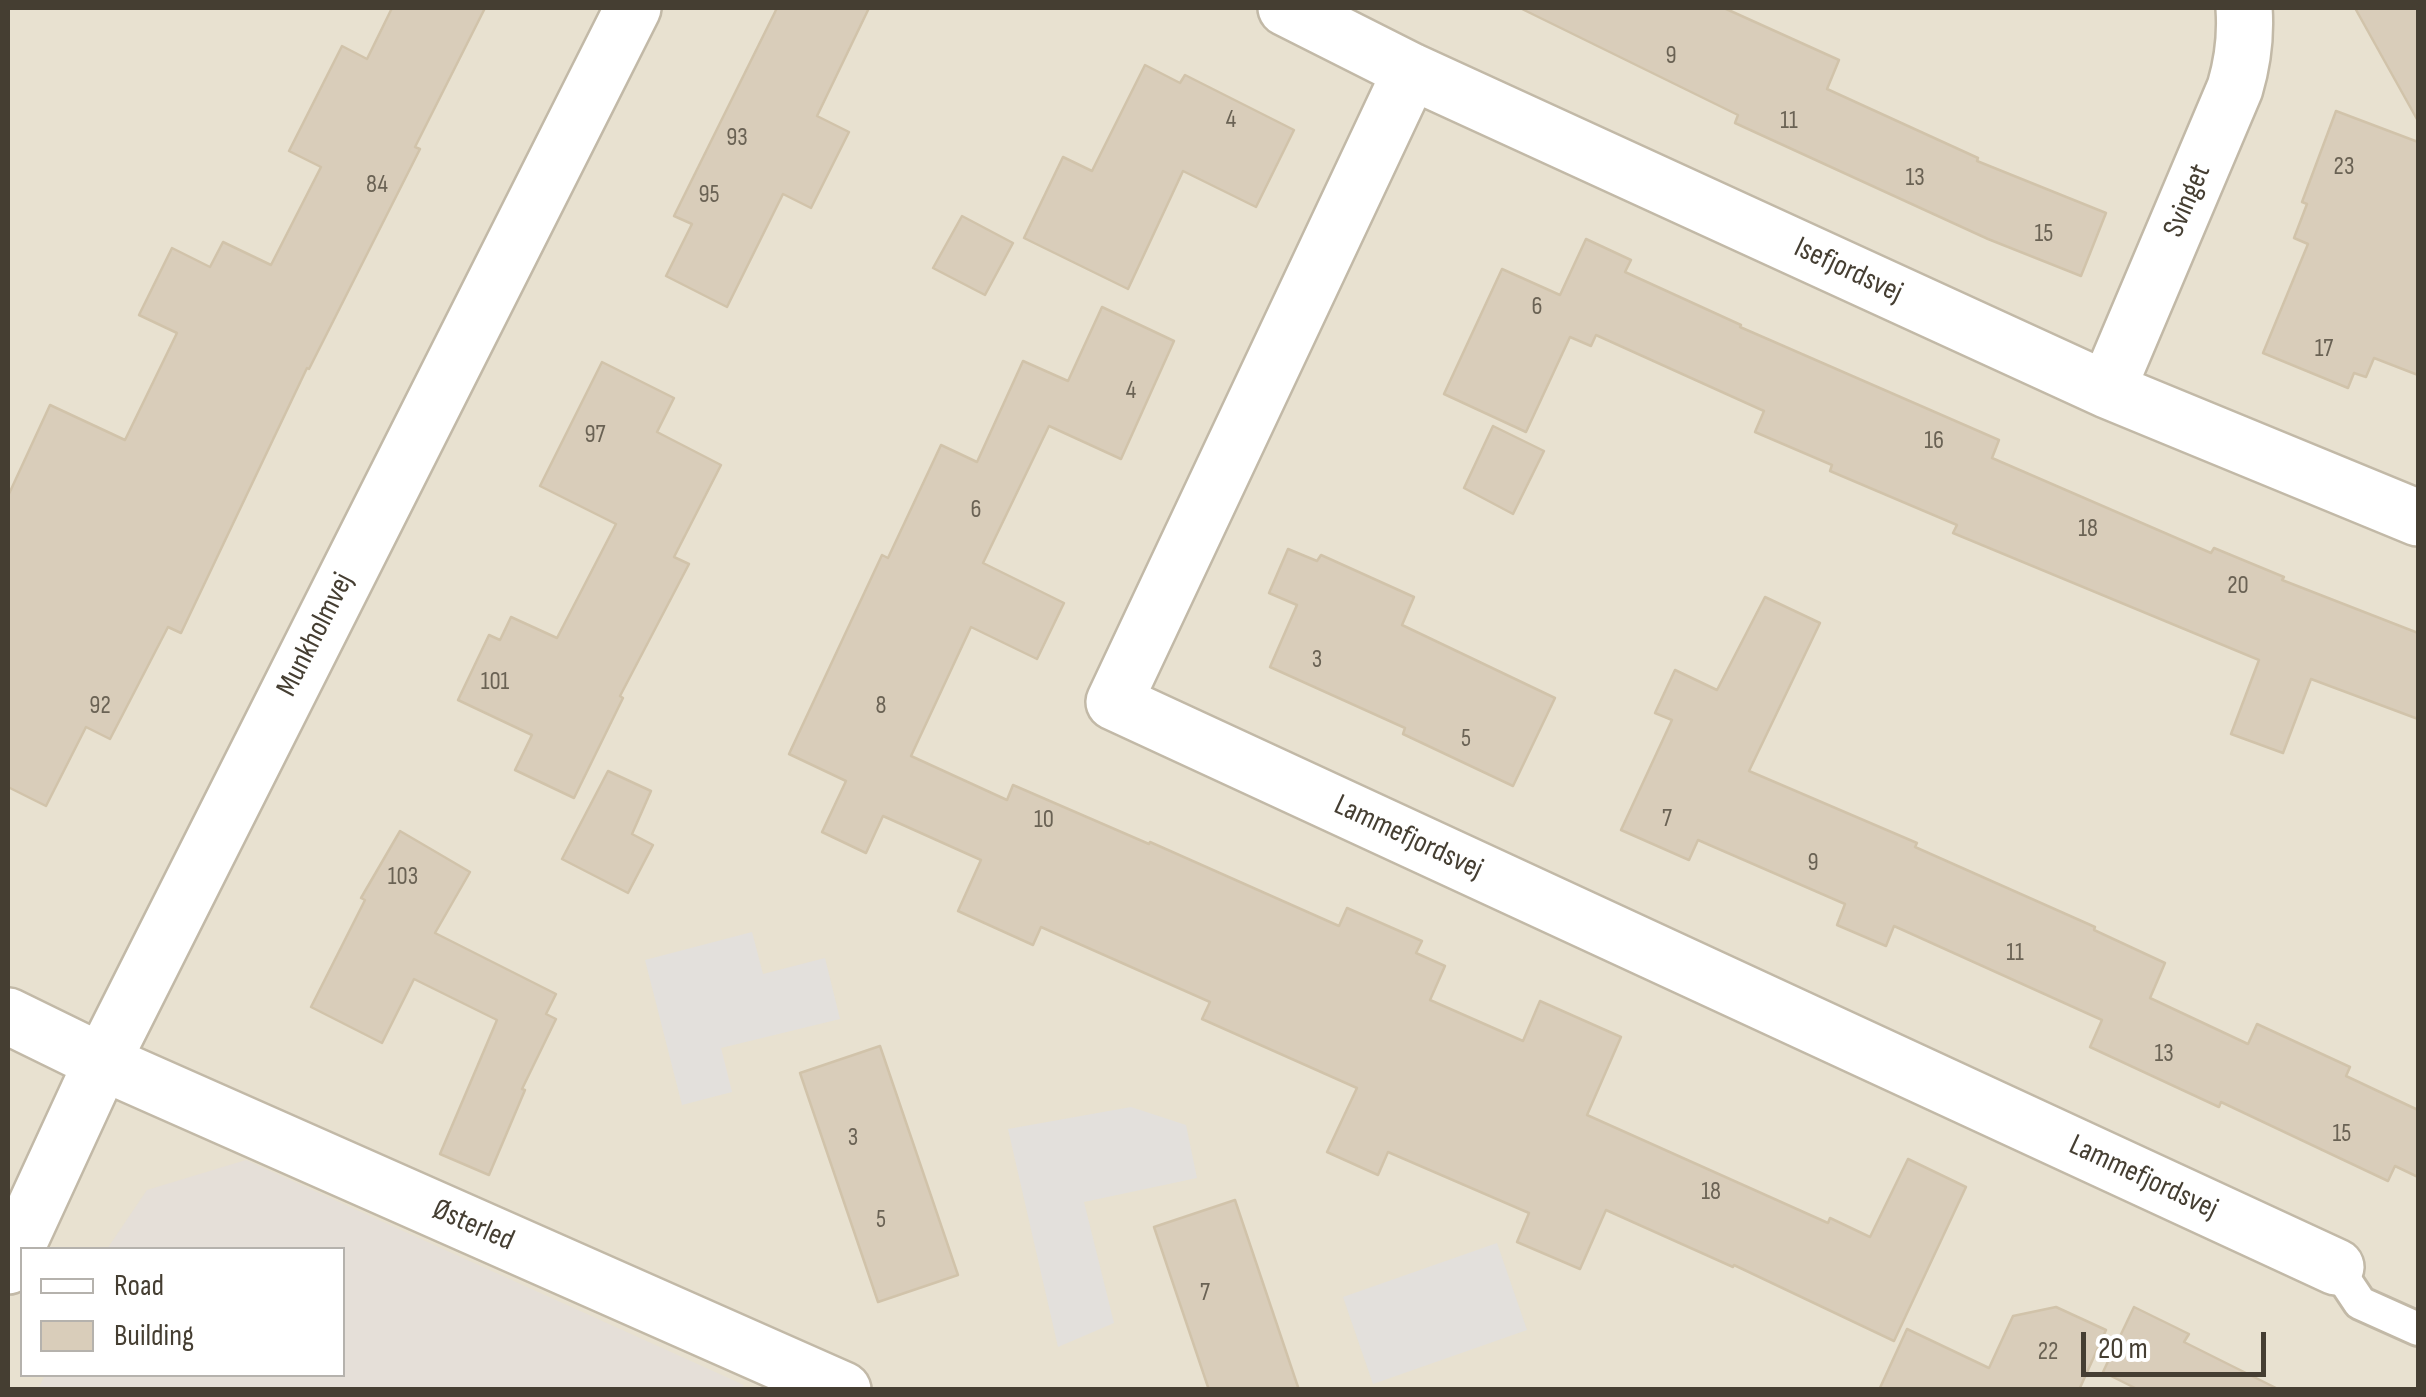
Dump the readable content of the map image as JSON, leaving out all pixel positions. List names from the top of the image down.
{
  "streets": {
    "street": [
      "Svinget",
      "Isefjordsvej",
      "Munkholmvej",
      "Lammefjordsvej",
      "Østerled"
    ]
  },
  "crossings": [
    ["Svinget", "Isefjordsvej"],
    ["Isefjordsvej", "Lammefjordsvej"],
    ["Munkholmvej", "Østerled"]
  ],
  "house_numbers": [
    "9",
    "4",
    "11",
    "93",
    "23",
    "13",
    "84",
    "95",
    "15",
    "6",
    "17",
    "4",
    "97",
    "16",
    "6",
    "18",
    "20",
    "3",
    "101",
    "92",
    "8",
    "5",
    "7",
    "10",
    "9",
    "103",
    "11",
    "13",
    "15",
    "3",
    "18",
    "5",
    "7",
    "22"
  ],
  "legend": ["Road", "Building"],
  "scale_bar": "20 m"
}
